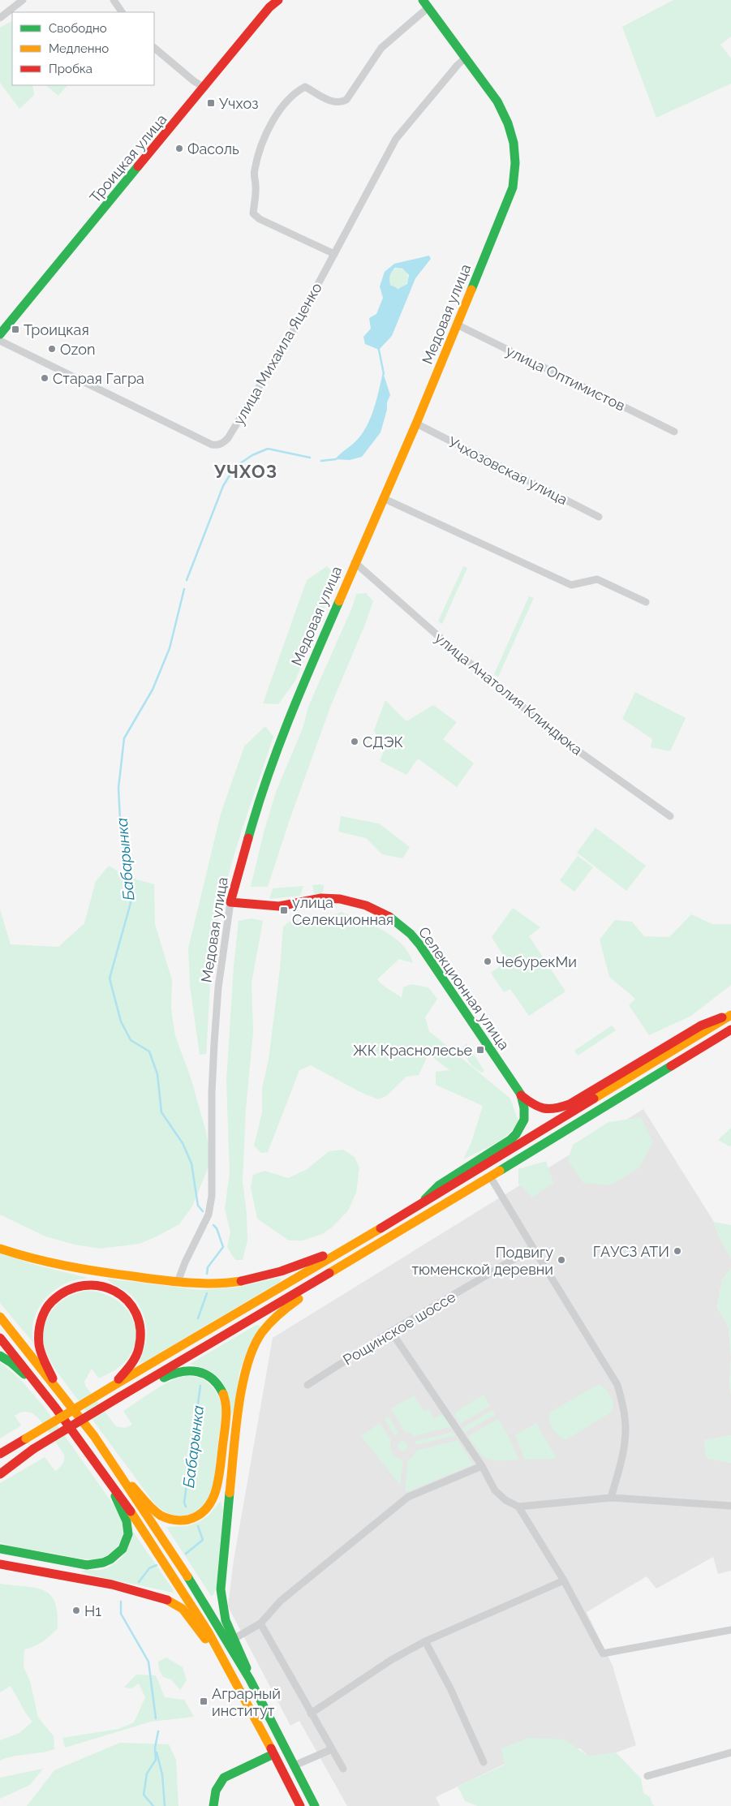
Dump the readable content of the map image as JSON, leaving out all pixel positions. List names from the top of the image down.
{
  "streets": {
    "main road": ["Троицкая улица", "Медовая улица", "Селекционная улица"],
    "street": [
      "улица Михаила Яценко",
      "улица Оптимистов",
      "Учхозовская улица",
      "улица Анатолия Клиндюка",
      "Рощинское шоссе"
    ]
  },
  "crossings": [
    ["Медовая улица", "улица Михаила Яценко"],
    ["Медовая улица", "улица Оптимистов"],
    ["Медовая улица", "Учхозовская улица"],
    ["Медовая улица", "улица Анатолия Клиндюка"],
    ["Медовая улица", "Селекционная улица"]
  ],
  "districts": ["УЧХОЗ"],
  "water": ["Бабарынка"],
  "places": {
    "transit": [
      "Учхоз",
      "Троицкая",
      "улица Селекционная",
      "ЖК Краснолесье",
      "Аграрный институт"
    ],
    "other": [
      "Фасоль",
      "Ozon",
      "Старая Гагра",
      "СДЭК",
      "ЧебурекМи",
      "ГАУСЗ АТИ",
      "Подвигу тюменской деревни",
      "Н1"
    ]
  },
  "legend": ["Свободно", "Медленно", "Пробка"]
}
